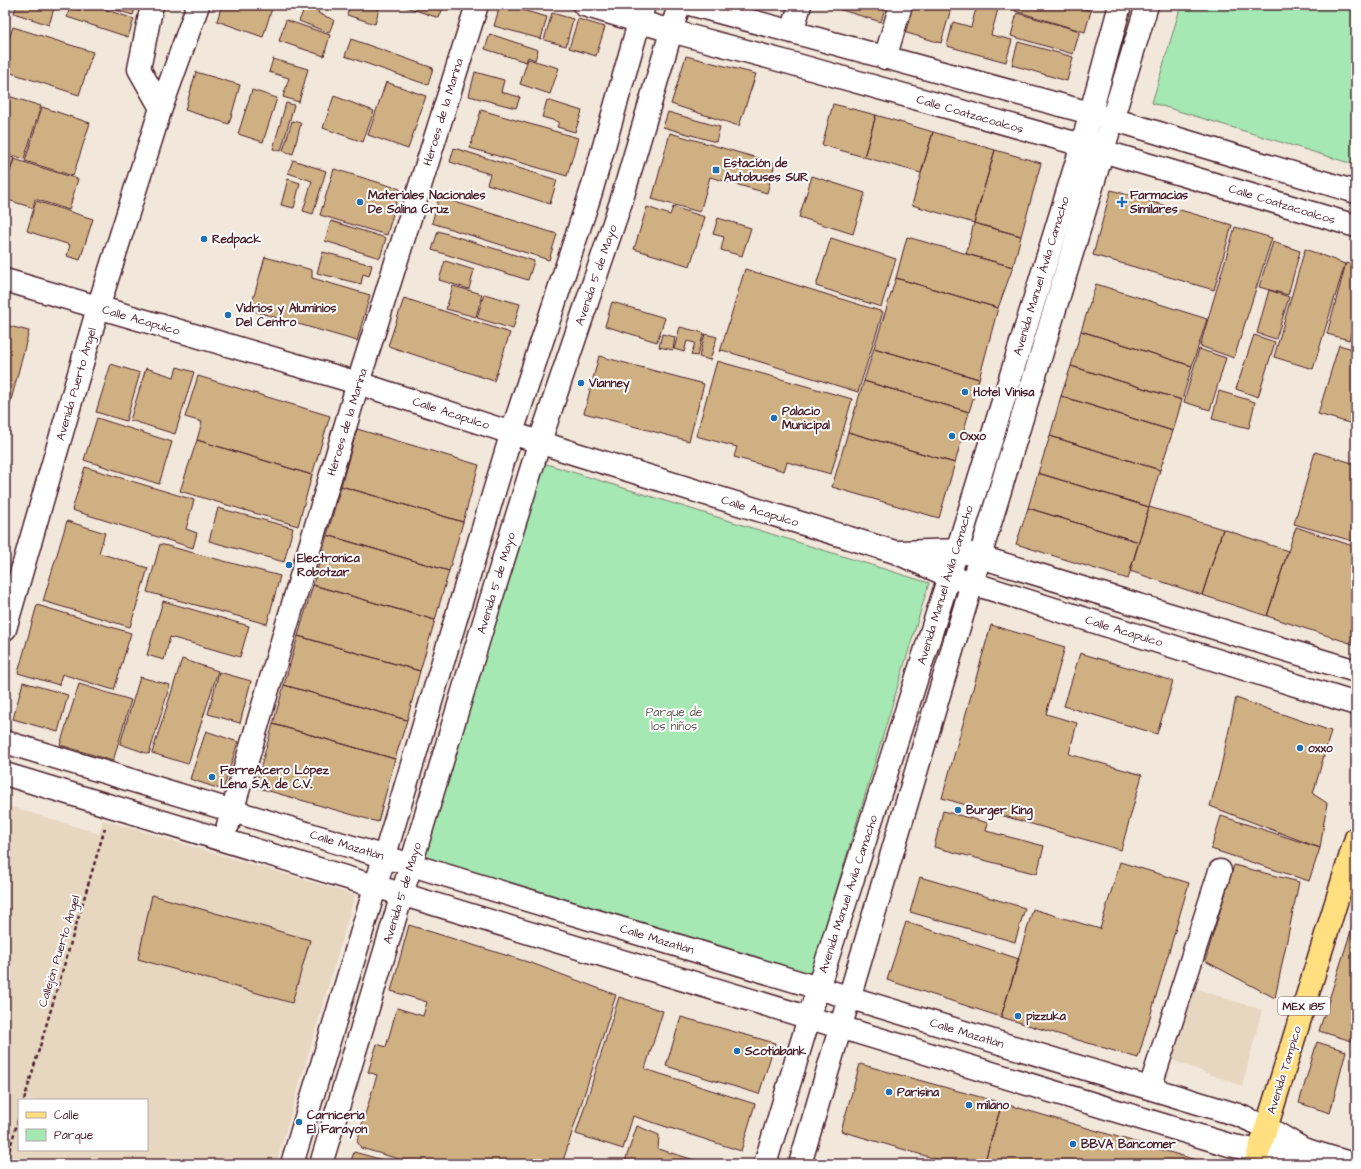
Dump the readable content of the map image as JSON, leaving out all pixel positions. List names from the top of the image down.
{
  "streets": {
    "main road": ["MEX 185", "Avenida Tampico"],
    "street": [
      "Héroes de la Marina",
      "Calle Coatzacoalcos",
      "Avenida 5 de Mayo",
      "Avenida Manuel Ávila Camacho",
      "Calle Acapulco",
      "Avenida Puerto Ángel",
      "Calle Mazatlán"
    ],
    "path": ["Callejón Puerto Ángel"]
  },
  "crossings": [
    ["Héroes de la Marina", "Calle Acapulco"],
    ["Héroes de la Marina", "Calle Mazatlán"],
    ["Calle Coatzacoalcos", "Avenida 5 de Mayo"],
    ["Calle Coatzacoalcos", "Avenida Manuel Ávila Camacho"],
    ["Avenida 5 de Mayo", "Calle Acapulco"],
    ["Avenida 5 de Mayo", "Calle Mazatlán"],
    ["Avenida Manuel Ávila Camacho", "Calle Acapulco"],
    ["Avenida Manuel Ávila Camacho", "Calle Mazatlán"],
    ["Calle Acapulco", "Avenida Puerto Ángel"],
    ["Calle Mazatlán", "Callejón Puerto Ángel"],
    ["Calle Mazatlán", "Avenida Tampico"]
  ],
  "parks": ["Parque de los niños"],
  "places": {
    "transit": ["Estación de Autobuses SUR"],
    "other": [
      "Materiales Nacionales De Salina Cruz",
      "Redpack",
      "Vidrios y Aluminios Del Centro",
      "Vianney",
      "Hotel Vinisa",
      "Palacio Municipal",
      "Oxxo",
      "Electronica Robotzar",
      "oxxo",
      "FerreAcero López Lena S.A. de C.V.",
      "Burger King",
      "pizzuka",
      "Scotiabank",
      "Parisina",
      "milano",
      "Carniceria El Farayon",
      "BBVA Bancomer"
    ],
    "health": ["Farmacias Similares"]
  },
  "legend": ["Calle", "Parque"]
}
